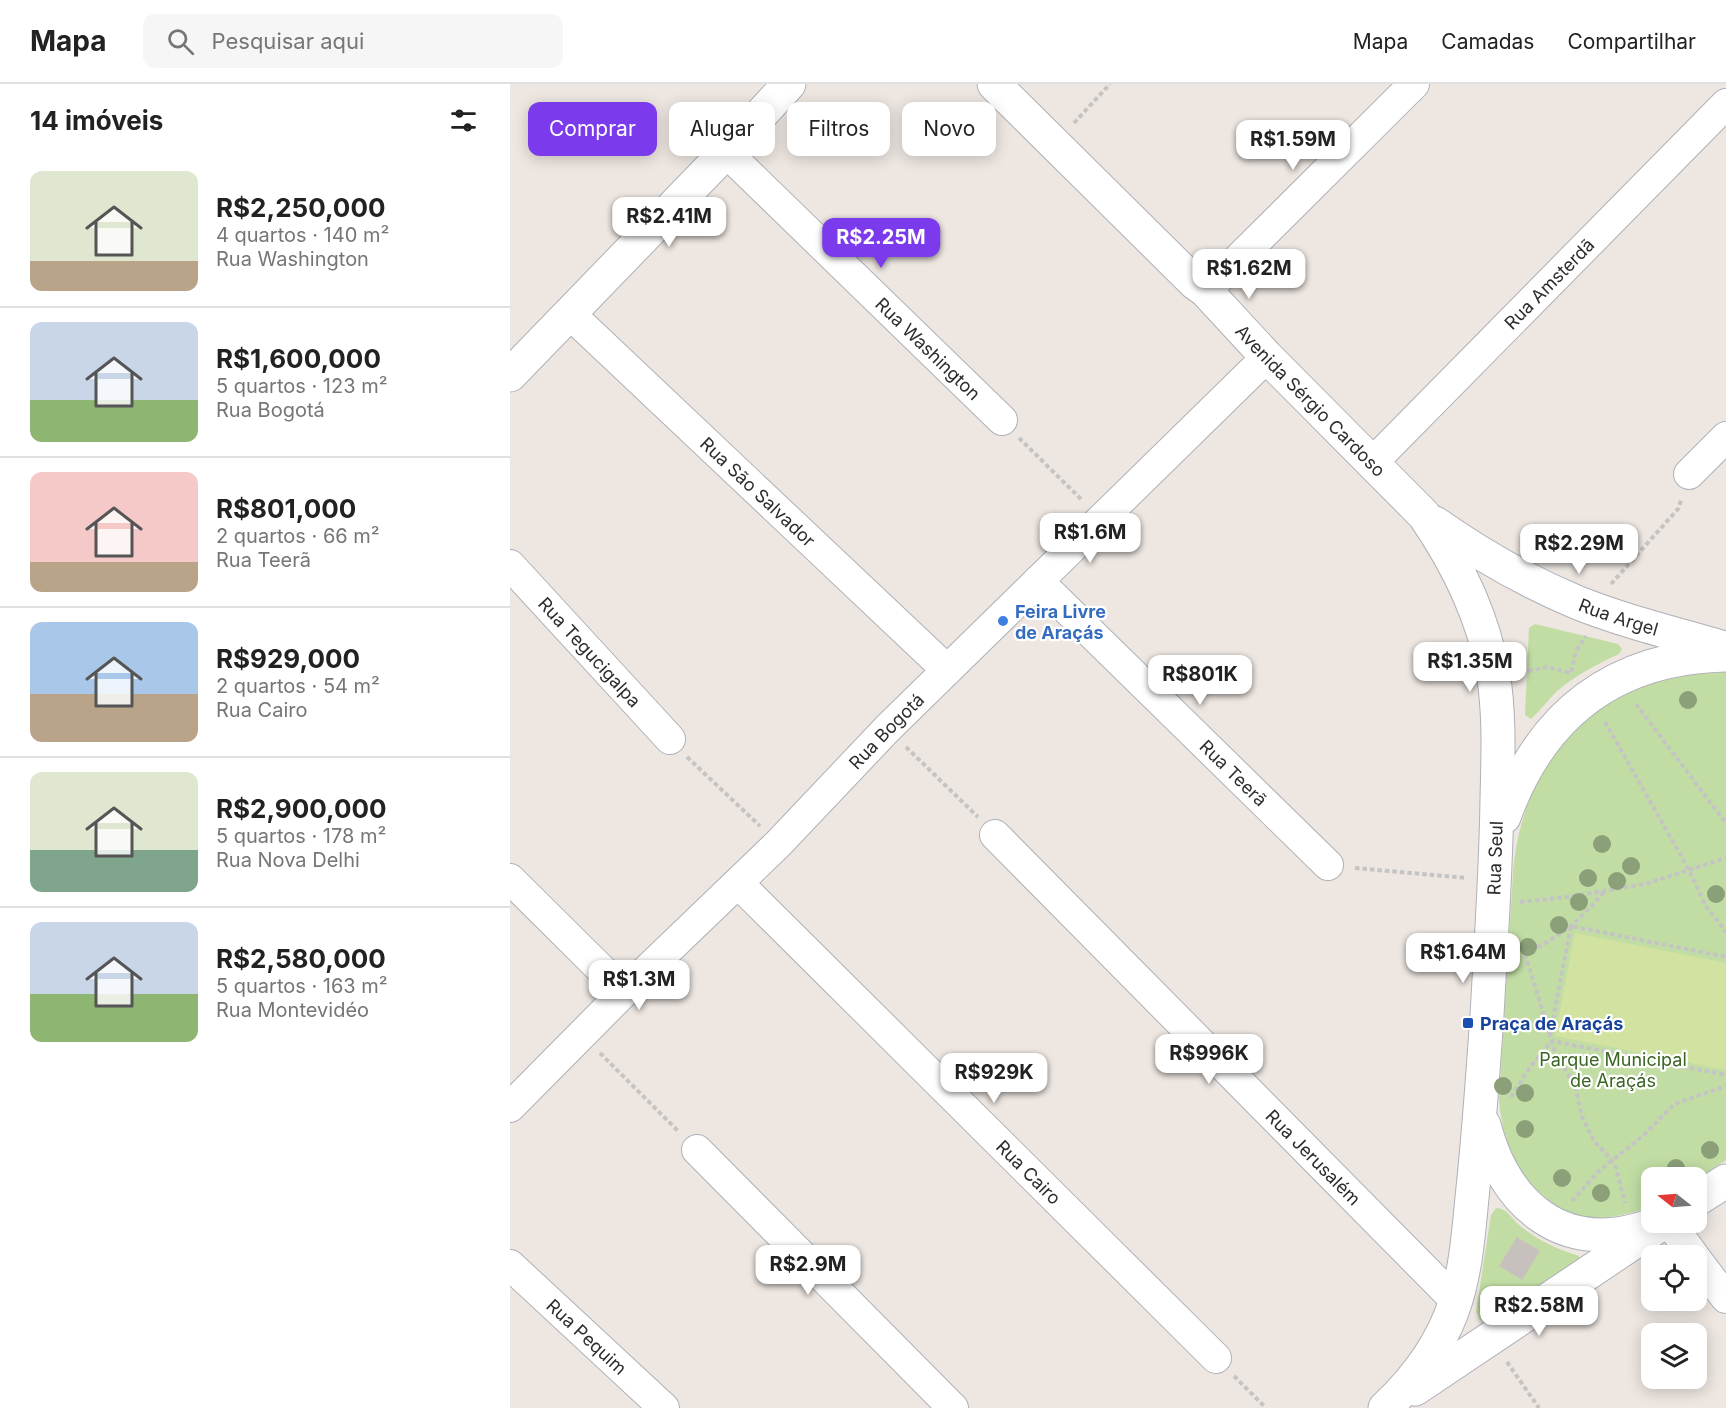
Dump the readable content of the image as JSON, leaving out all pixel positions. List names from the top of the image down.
{
  "streets": {
    "street": [
      "Rua Amsterdã",
      "Rua Washington",
      "Avenida Sérgio Cardoso",
      "Rua São Salvador",
      "Rua Argel",
      "Rua Tegucigalpa",
      "Rua Bogotá",
      "Rua Teerã",
      "Rua Seul",
      "Rua Jerusalém",
      "Rua Cairo",
      "Rua Pequim"
    ]
  },
  "crossings": [
    ["Rua Amsterdã", "Avenida Sérgio Cardoso"],
    ["Avenida Sérgio Cardoso", "Rua Argel"],
    ["Avenida Sérgio Cardoso", "Rua Bogotá"],
    ["Avenida Sérgio Cardoso", "Rua Seul"],
    ["Rua São Salvador", "Rua Bogotá"],
    ["Rua Argel", "Rua Seul"],
    ["Rua Bogotá", "Rua Teerã"],
    ["Rua Bogotá", "Rua Cairo"],
    ["Rua Seul", "Rua Jerusalém"]
  ],
  "parks": ["Parque Municipal de Araçás"],
  "places": {
    "other": ["Feira Livre de Araçás"],
    "transit": ["Praça de Araçás"]
  },
  "north": "left",
  "page": {
    "header": "Mapa",
    "search": "Pesquisar aqui",
    "nav": ["Mapa", "Camadas", "Compartilhar"],
    "heading": "14 imóveis",
    "chip": [
      "Comprar",
      "Alugar",
      "Filtros",
      "Novo"
    ],
    "price": [
      "R$1.59M",
      "R$2.41M",
      "R$2.25M",
      "R$1.62M",
      "R$1.6M",
      "R$2.29M",
      "R$1.35M",
      "R$801K",
      "R$1.64M",
      "R$1.3M",
      "R$996K",
      "R$929K",
      "R$2.9M",
      "R$2.58M"
    ],
    "list": [
      {
        "name": "R$2,250,000",
        "note": "4 quartos · 140 m² · Rua Washington"
      },
      {
        "name": "R$1,600,000",
        "note": "5 quartos · 123 m² · Rua Bogotá"
      },
      {
        "name": "R$801,000",
        "note": "2 quartos · 66 m² · Rua Teerã"
      },
      {
        "name": "R$929,000",
        "note": "2 quartos · 54 m² · Rua Cairo"
      },
      {
        "name": "R$2,900,000",
        "note": "5 quartos · 178 m² · Rua Nova Delhi"
      },
      {
        "name": "R$2,580,000",
        "note": "5 quartos · 163 m² · Rua Montevidéo"
      }
    ]
  }
}
